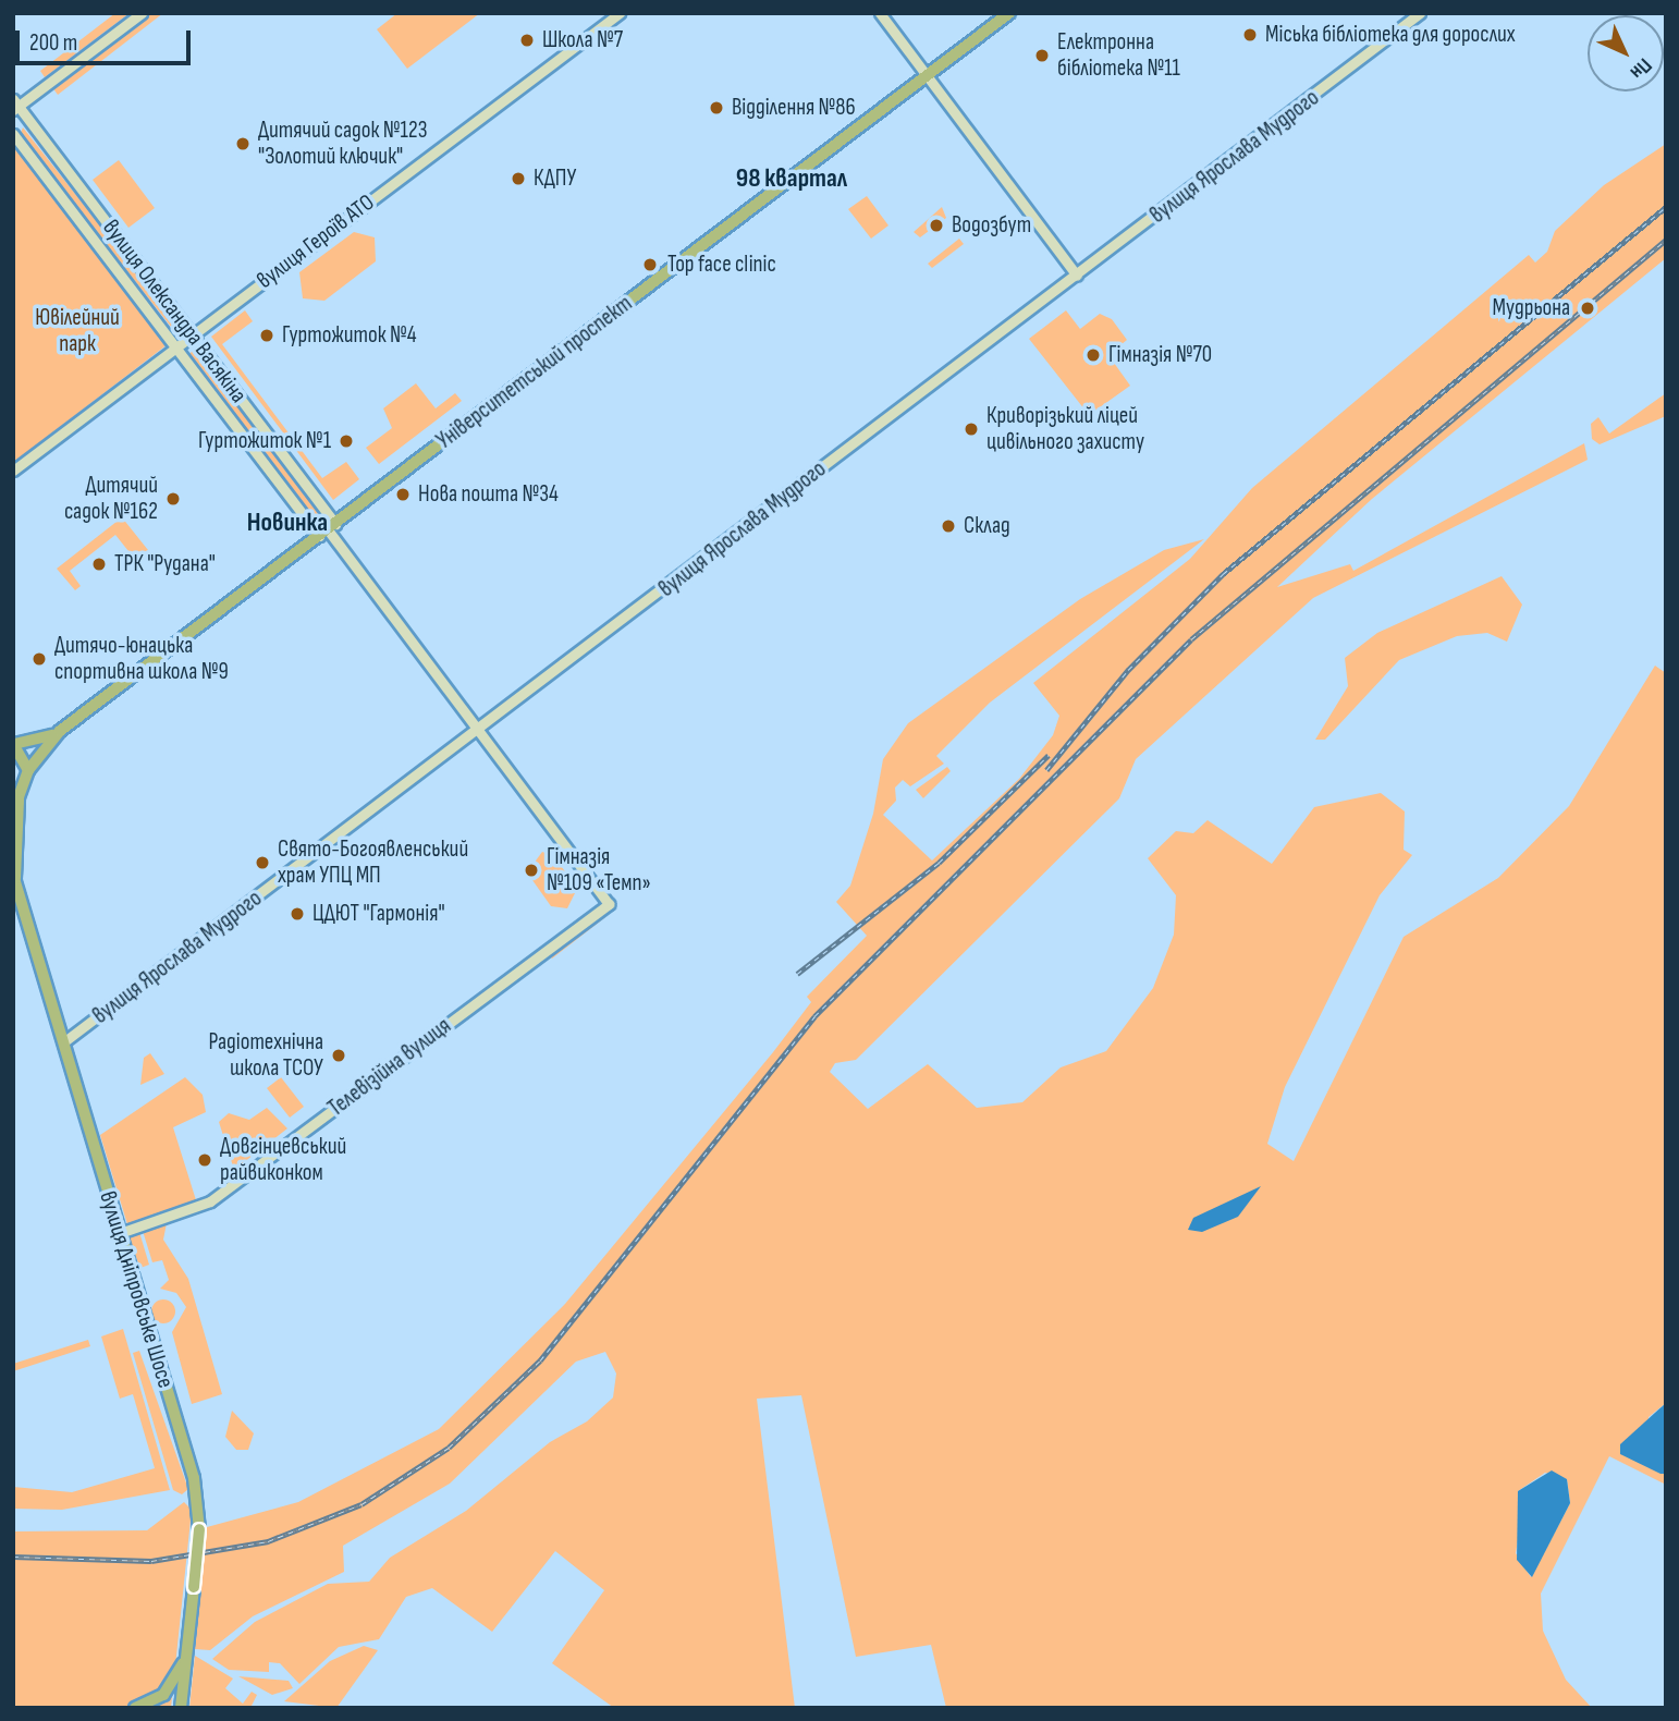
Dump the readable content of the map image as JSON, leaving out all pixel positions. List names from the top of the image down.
{
  "streets": {
    "main road": ["Університетський проспект", "вулиця Дніпровське Шосе"],
    "street": [
      "вулиця Ярослава Мудрого",
      "вулиця Героїв АТО",
      "вулиця Олександра Васякіна",
      "Телевізійна вулиця"
    ]
  },
  "crossings": [
    ["вулиця Ярослава Мудрого", "вулиця Олександра Васякіна"],
    ["вулиця Ярослава Мудрого", "вулиця Дніпровське Шосе"],
    ["вулиця Героїв АТО", "вулиця Олександра Васякіна"],
    ["вулиця Олександра Васякіна", "Університетський проспект"],
    ["вулиця Олександра Васякіна", "Телевізійна вулиця"],
    ["Телевізійна вулиця", "вулиця Дніпровське Шосе"]
  ],
  "districts": ["98 квартал", "Новинка"],
  "parks": ["Ювілейний парк"],
  "places": [
    "Міська бібліотека для дорослих",
    "Школа №7",
    "Електронна бібліотека №11",
    "Відділення №86",
    "Дитячий садок №123 \"Золотий ключик\"",
    "КДПУ",
    "Водозбут",
    "Top face clinic",
    "Мудрьона",
    "Гуртожиток №4",
    "Гімназія №70",
    "Криворізький ліцей цивільного захисту",
    "Гуртожиток №1",
    "Нова пошта №34",
    "Дитячий садок №162",
    "Склад",
    "ТРК \"Рудана\"",
    "Дитячо-юнацька спортивна школа №9",
    "Свято-Богоявленський храм УПЦ МП",
    "Гімназія №109 «Темп»",
    "ЦДЮТ \"Гармонія\"",
    "Радіотехнічна школа ТСОУ",
    "Довгінцевський райвиконком"
  ],
  "scale_bar": "200 m",
  "north": "bottom right"
}
